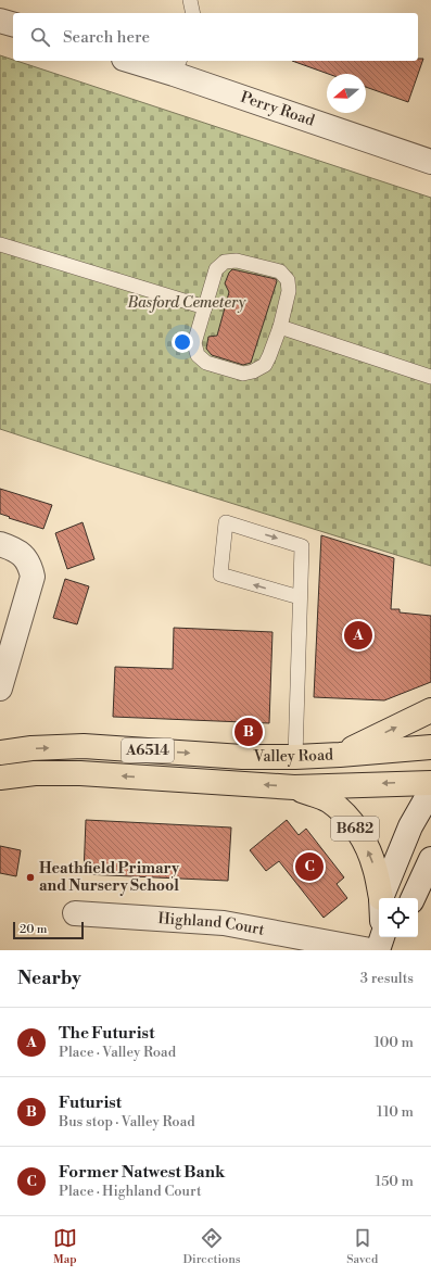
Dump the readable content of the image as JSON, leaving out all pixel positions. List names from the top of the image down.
{
  "streets": {
    "highway": ["A6514", "Valley Road", "B682"],
    "street": ["Perry Road", "Highland Court"]
  },
  "crossings": [
    ["Valley Road", "B682"]
  ],
  "parks": ["Basford Cemetery"],
  "places": ["Heathfield Primary and Nursery School"],
  "scale_bar": "20 m",
  "north": "left",
  "page": {
    "search": "Search here",
    "pins": ["A", "B", "C"],
    "scale": "20 m",
    "heading": ["Nearby", "3 results"],
    "list": [
      {
        "mark": "A",
        "name": "The Futurist",
        "note": "Place · Valley Road",
        "value": "100 m"
      },
      {
        "mark": "B",
        "name": "Futurist",
        "note": "Bus stop · Valley Road",
        "value": "110 m"
      },
      {
        "mark": "C",
        "name": "Former Natwest Bank",
        "note": "Place · Highland Court",
        "value": "150 m"
      }
    ],
    "nav": ["Map", "Directions", "Saved"]
  }
}
